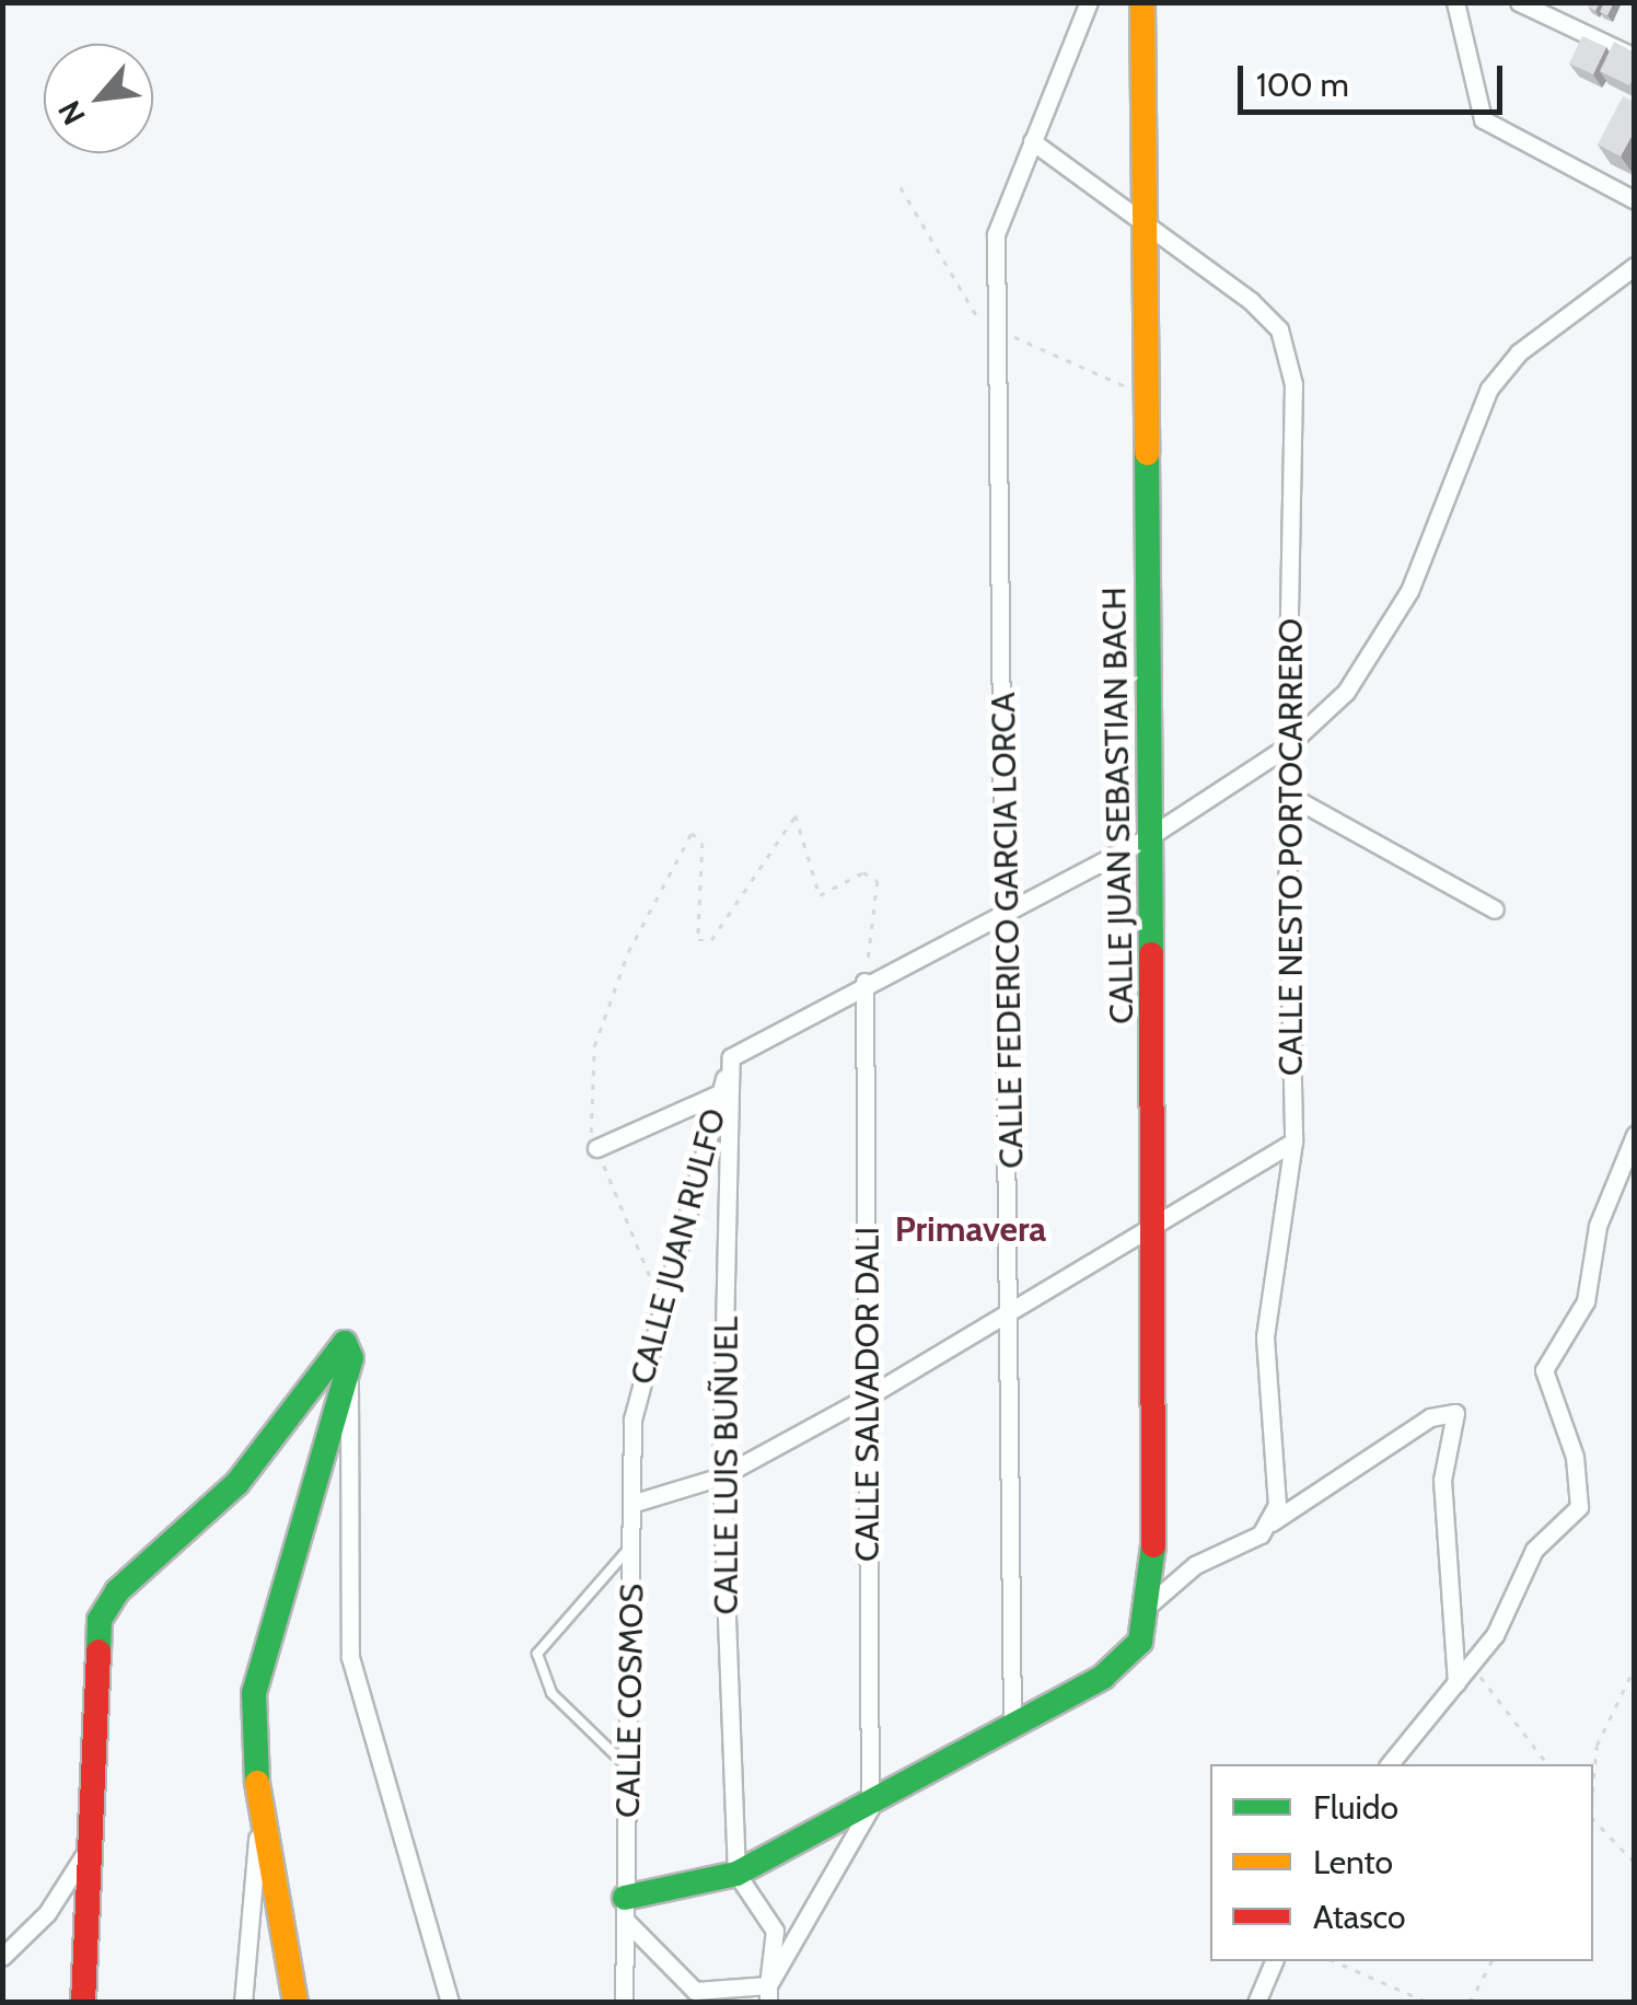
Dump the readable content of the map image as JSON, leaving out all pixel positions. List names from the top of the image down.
{
  "streets": {
    "street": [
      "CALLE JUAN SEBASTIAN BACH",
      "CALLE NESTO PORTOCARRERO",
      "CALLE FEDERICO GARCIA LORCA",
      "CALLE JUAN RULFO",
      "CALLE SALVADOR DALI",
      "CALLE LUIS BUÑUEL",
      "CALLE COSMOS"
    ]
  },
  "crossings": [
    ["CALLE JUAN SEBASTIAN BACH", "CALLE NESTO PORTOCARRERO"],
    ["CALLE JUAN SEBASTIAN BACH", "CALLE FEDERICO GARCIA LORCA"],
    ["CALLE JUAN SEBASTIAN BACH", "CALLE SALVADOR DALI"],
    ["CALLE JUAN SEBASTIAN BACH", "CALLE LUIS BUÑUEL"],
    ["CALLE JUAN SEBASTIAN BACH", "CALLE COSMOS"],
    ["CALLE NESTO PORTOCARRERO", "CALLE FEDERICO GARCIA LORCA"],
    ["CALLE JUAN RULFO", "CALLE LUIS BUÑUEL"],
    ["CALLE JUAN RULFO", "CALLE COSMOS"]
  ],
  "districts": ["Primavera"],
  "legend": ["Fluido", "Lento", "Atasco"],
  "scale_bar": "100 m",
  "north": "bottom left"
}
